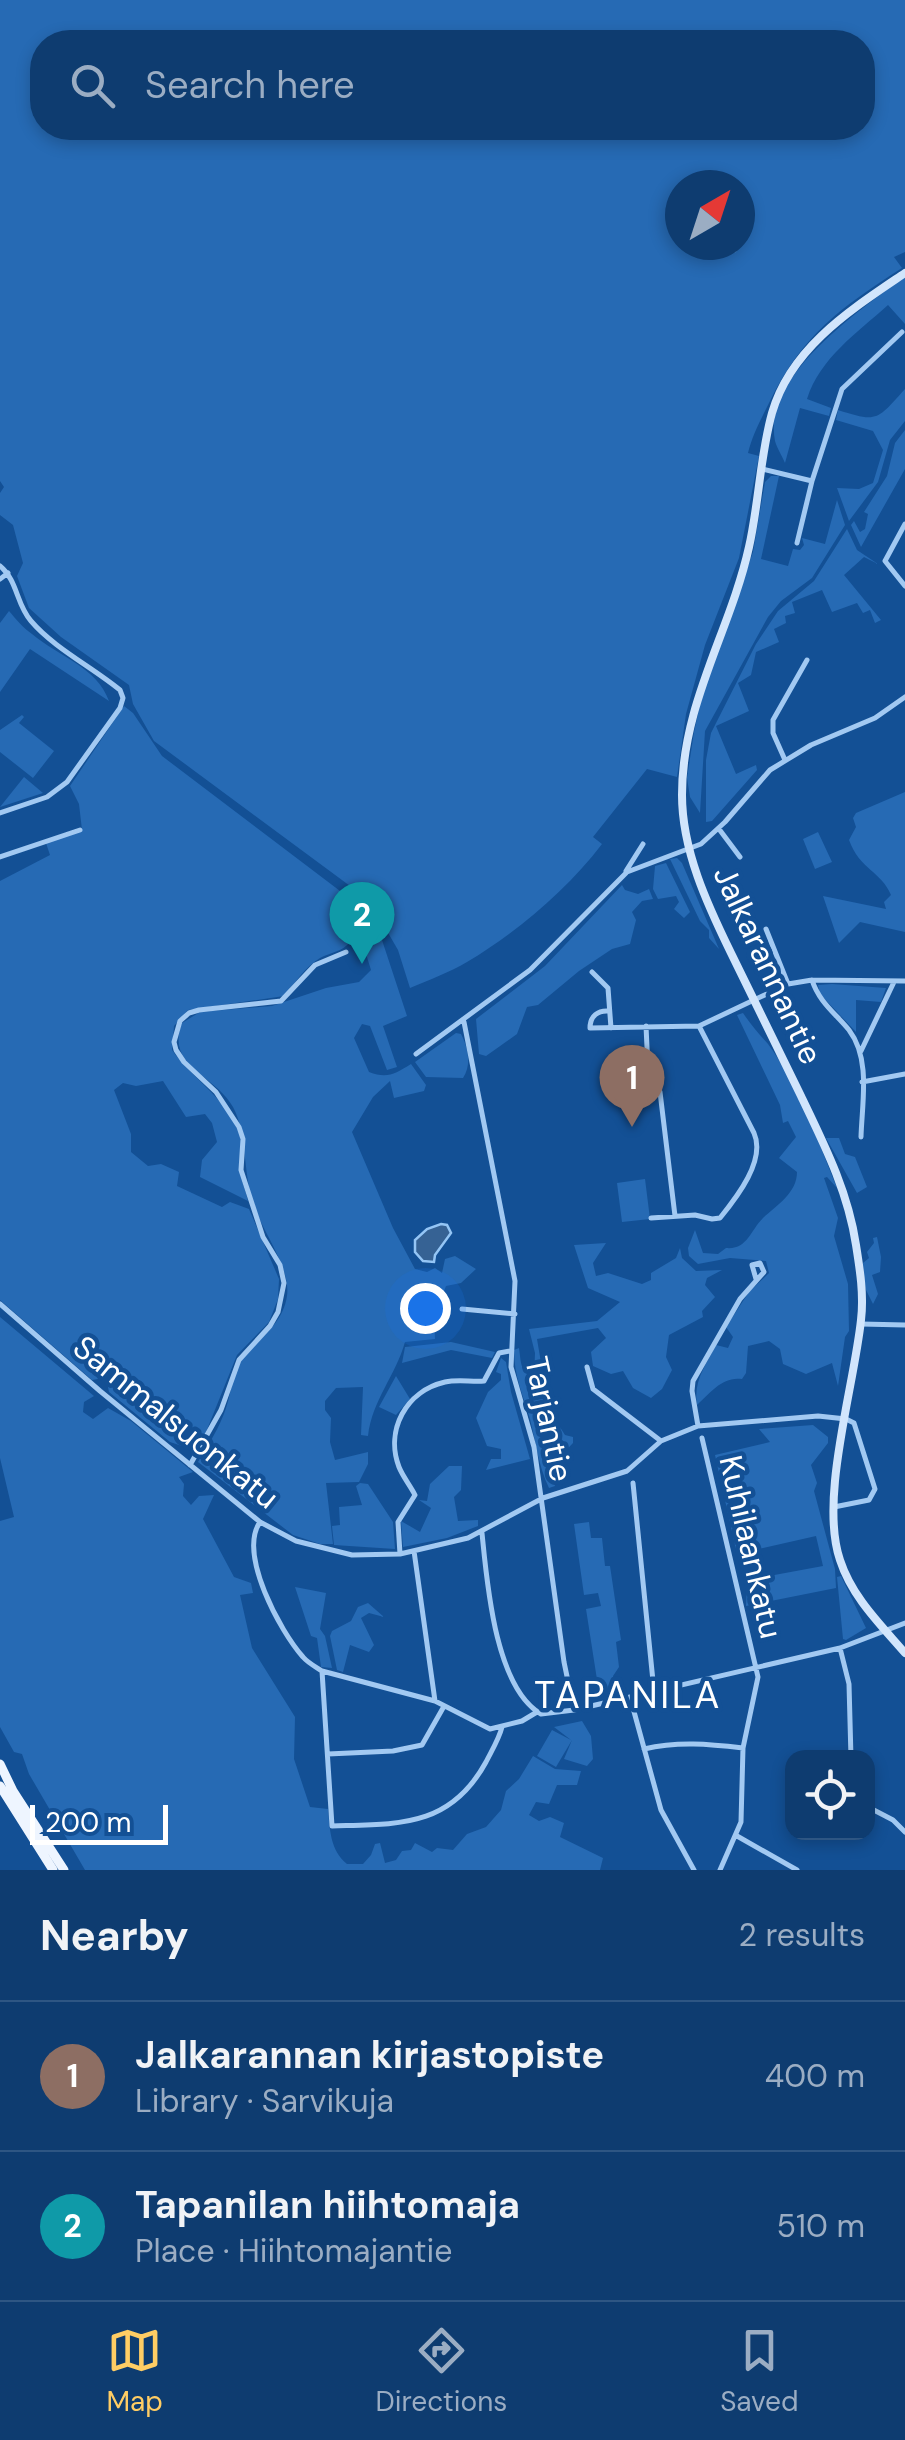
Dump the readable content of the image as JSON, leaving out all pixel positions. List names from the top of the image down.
{
  "streets": {
    "main road": ["Jalkarannantie"],
    "street": ["Tarjantie", "Sammalsuonkatu", "Kuhilaankatu"]
  },
  "crossings": [
    ["Jalkarannantie", "Sammalsuonkatu"],
    ["Tarjantie", "Sammalsuonkatu"]
  ],
  "districts": ["TAPANILA"],
  "scale_bar": "200 m",
  "north": "top right",
  "page": {
    "search": "Search here",
    "pins": ["2", "1"],
    "scale": "200 m",
    "heading": ["Nearby", "2 results"],
    "list": [
      {
        "mark": "1",
        "name": "Jalkarannan kirjastopiste",
        "note": "Library · Sarvikuja",
        "value": "400 m"
      },
      {
        "mark": "2",
        "name": "Tapanilan hiihtomaja",
        "note": "Place · Hiihtomajantie",
        "value": "510 m"
      }
    ],
    "nav": ["Map", "Directions", "Saved"]
  }
}
